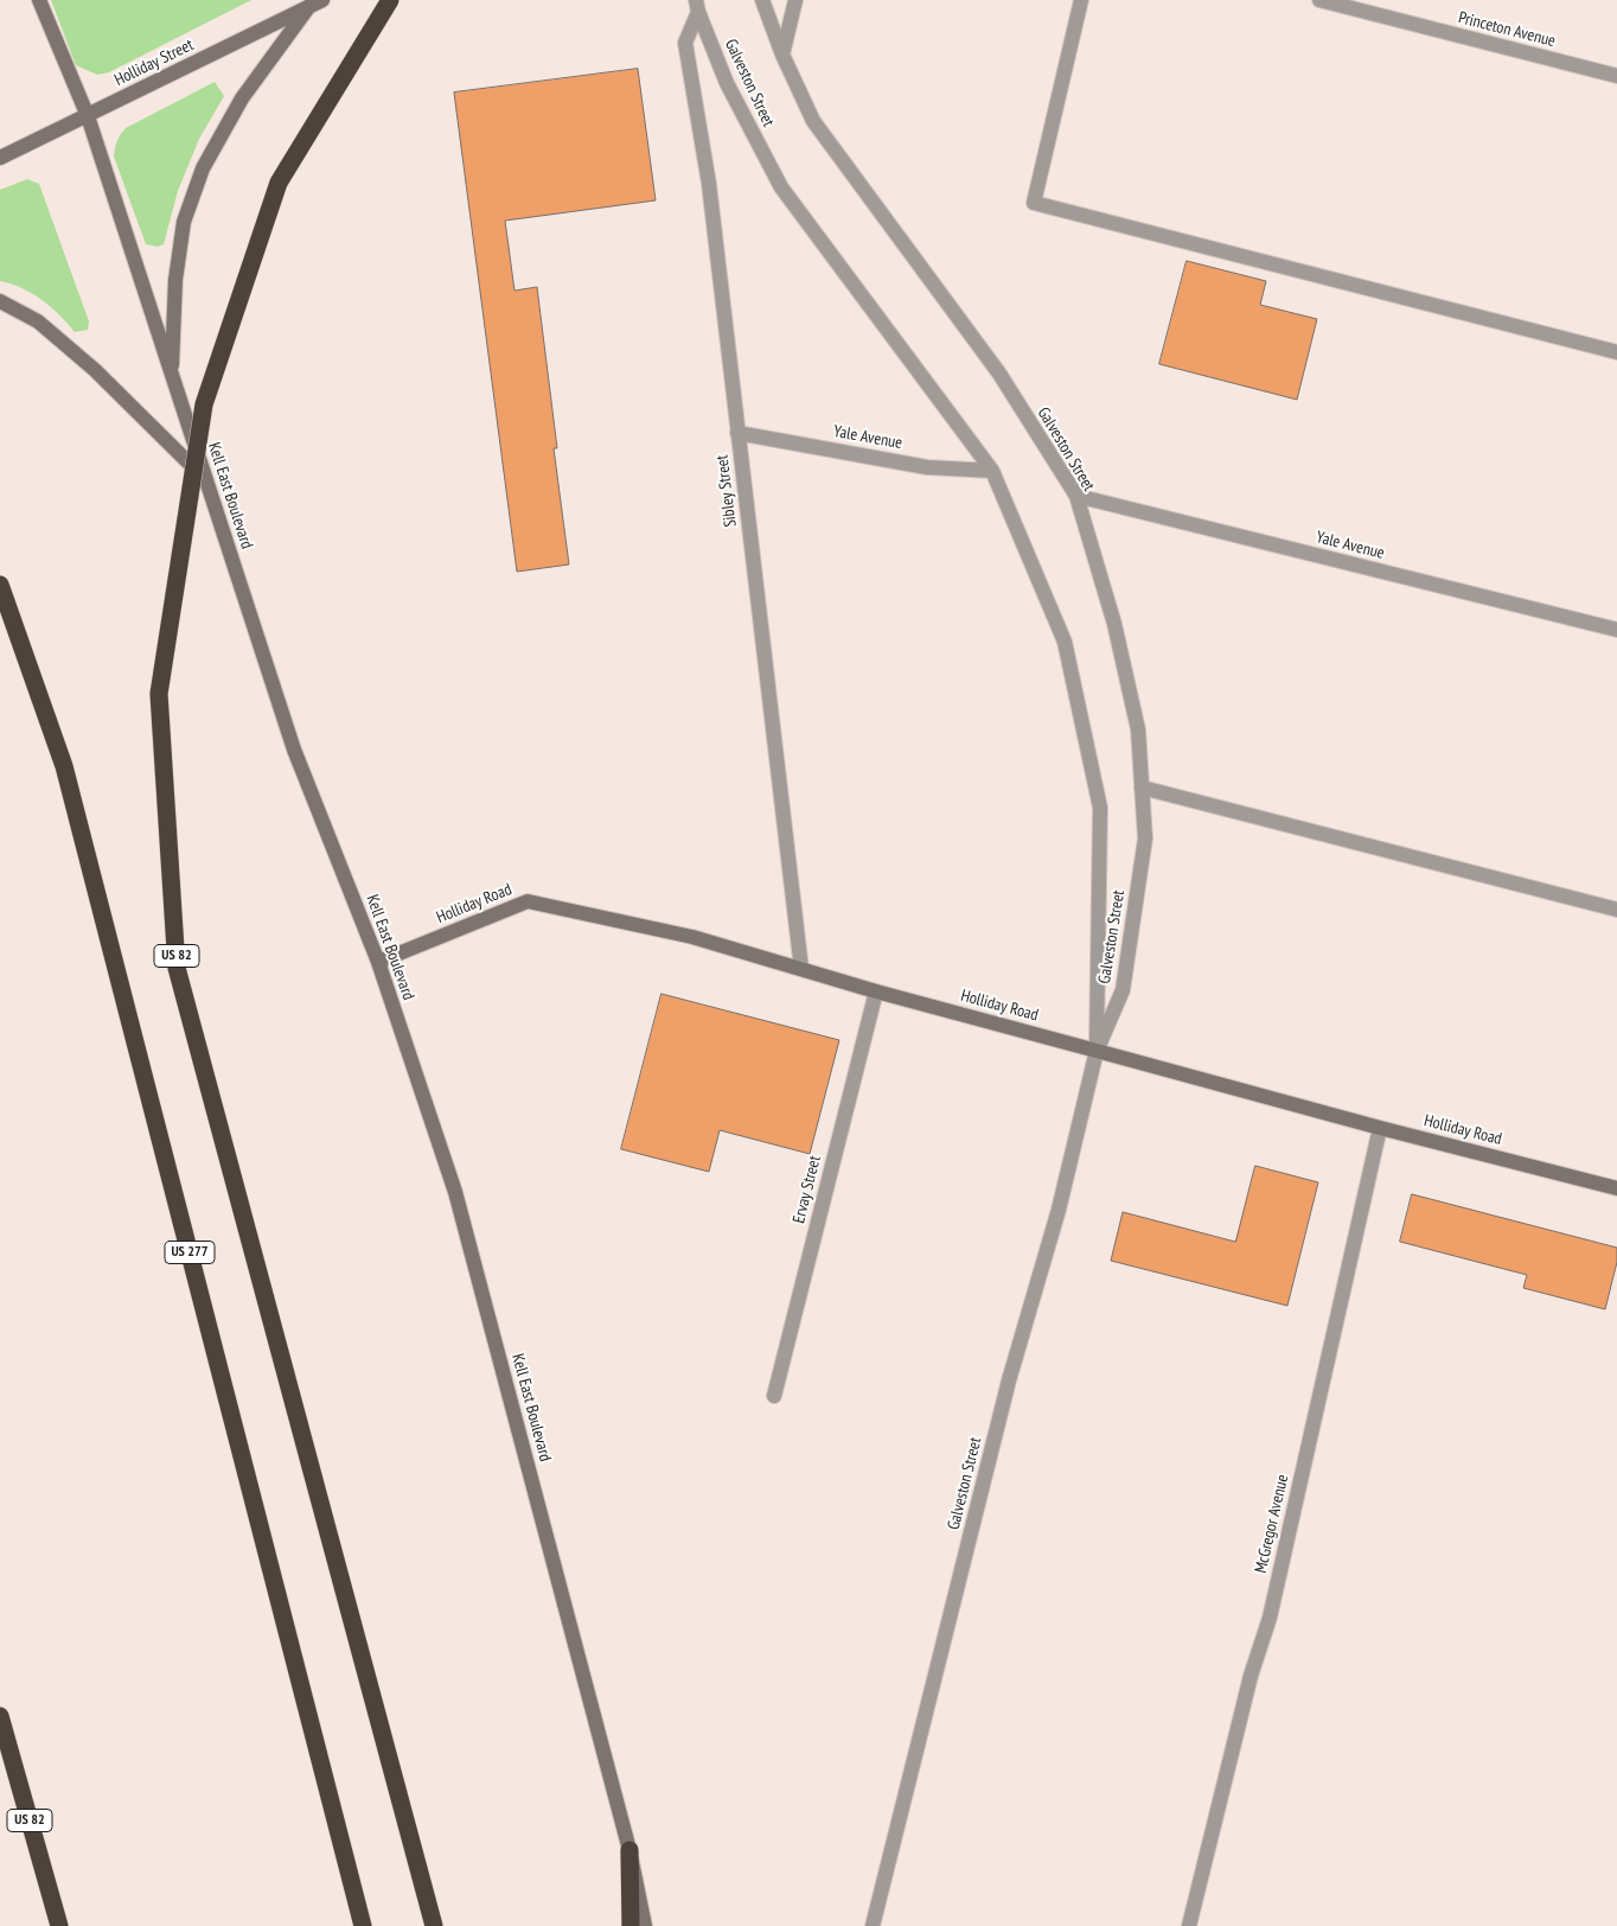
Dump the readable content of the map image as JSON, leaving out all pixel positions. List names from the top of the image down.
{
  "streets": {
    "highway": ["US 82", "US 277"],
    "main road": ["Holliday Street", "Kell East Boulevard", "Holliday Road"],
    "street": [
      "Princeton Avenue",
      "Galveston Street",
      "Yale Avenue",
      "Sibley Street",
      "Ervay Street",
      "McGregor Avenue"
    ]
  },
  "crossings": [
    ["Holliday Street", "Kell East Boulevard"],
    ["Galveston Street", "Yale Avenue"],
    ["Galveston Street", "Sibley Street"],
    ["Galveston Street", "Holliday Road"],
    ["Yale Avenue", "Sibley Street"],
    ["Sibley Street", "Holliday Road"],
    ["Kell East Boulevard", "Holliday Road"],
    ["Holliday Road", "Ervay Street"],
    ["Holliday Road", "McGregor Avenue"]
  ]
}
